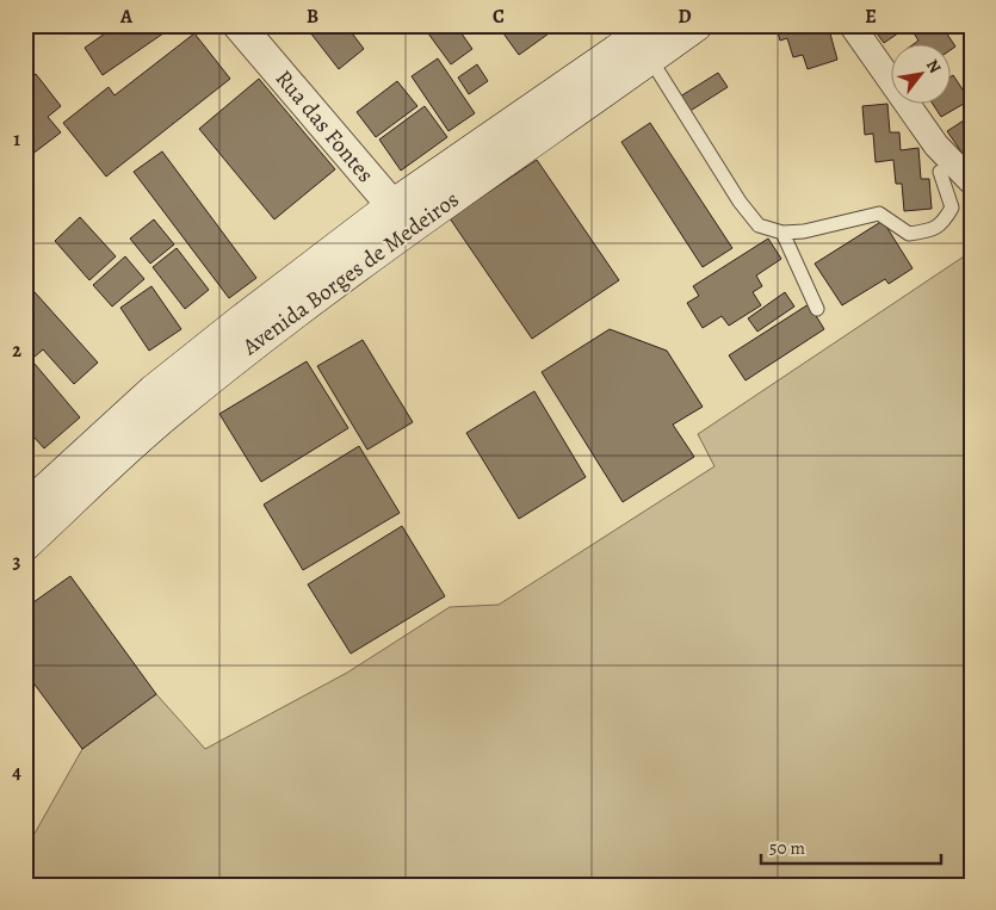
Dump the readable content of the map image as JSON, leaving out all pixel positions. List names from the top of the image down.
{
  "streets": {
    "main road": ["Avenida Borges de Medeiros"],
    "street": ["Rua das Fontes"]
  },
  "crossings": [
    ["Rua das Fontes", "Avenida Borges de Medeiros"]
  ],
  "scale_bar": "50 m",
  "north": "top right",
  "grid": {
    "columns": [
      "A",
      "B",
      "C",
      "D",
      "E"
    ],
    "rows": [
      "1",
      "2",
      "3",
      "4"
    ]
  }
}
